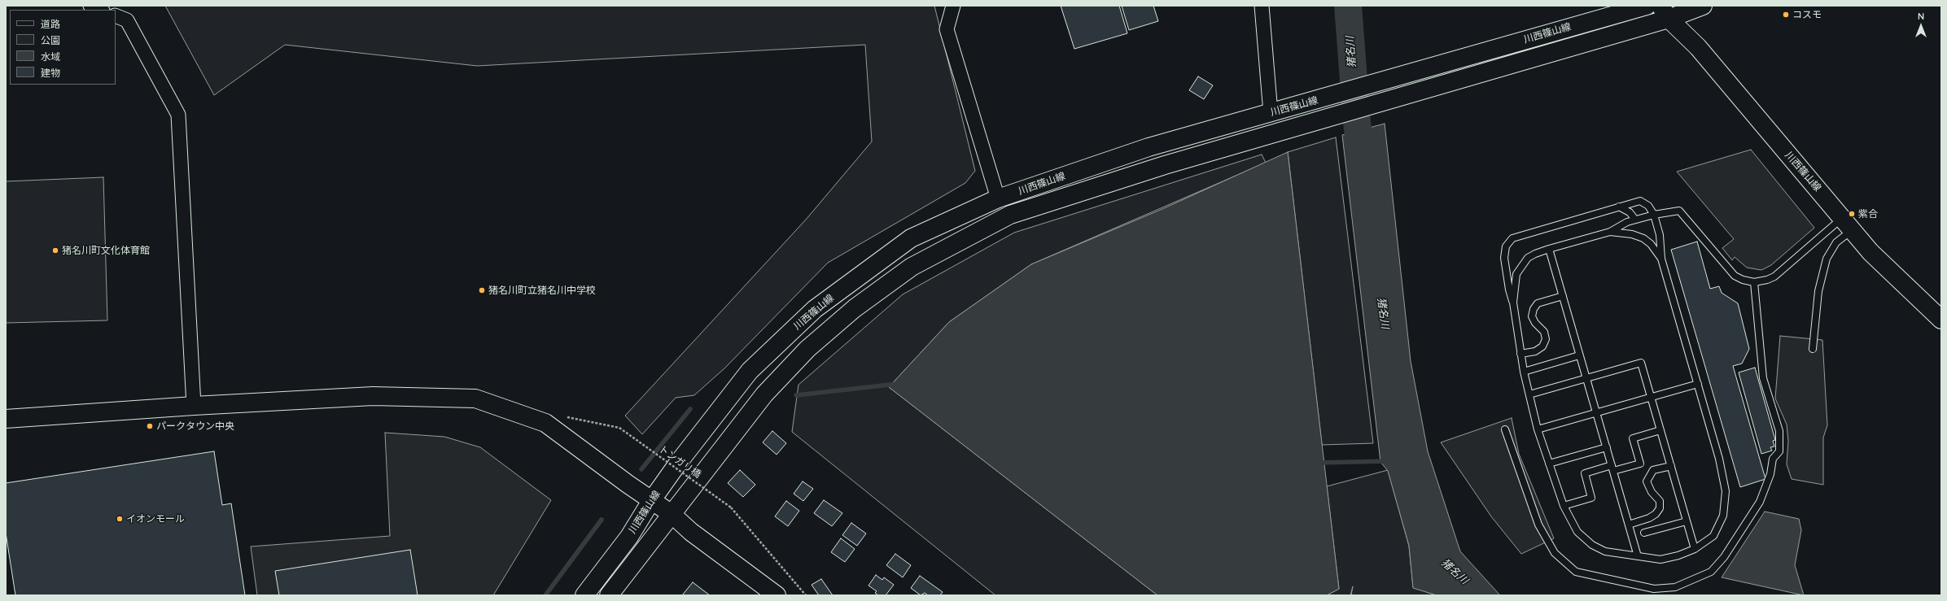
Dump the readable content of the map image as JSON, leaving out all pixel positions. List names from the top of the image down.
{
  "streets": {
    "main road": ["川西篠山線"],
    "path": ["トンガリ橋"]
  },
  "water": ["猪名川"],
  "places": [
    "コスモ",
    "紫合",
    "猪名川町文化体育館",
    "猪名川町立猪名川中学校",
    "パークタウン中央",
    "イオンモール"
  ],
  "legend": [
    "道路",
    "公園",
    "水域",
    "建物"
  ],
  "north": "top"
}
